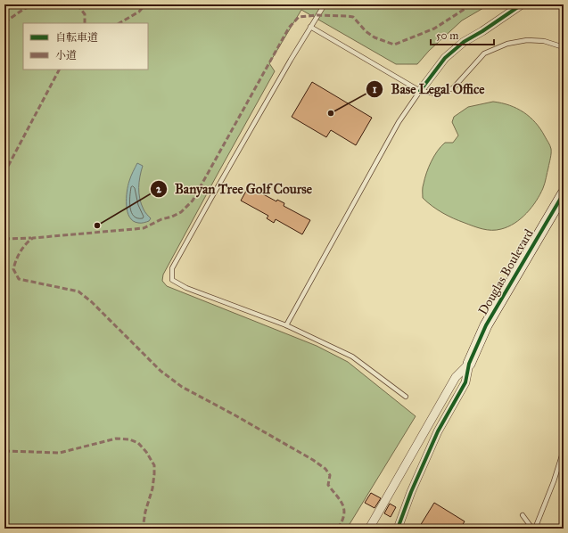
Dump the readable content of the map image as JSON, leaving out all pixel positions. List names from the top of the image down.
{
  "streets": {
    "street": ["Douglas Boulevard"]
  },
  "places": ["Base Legal Office", "Banyan Tree Golf Course"],
  "legend": ["自転車道", "小道"],
  "scale_bar": "50 m"
}
